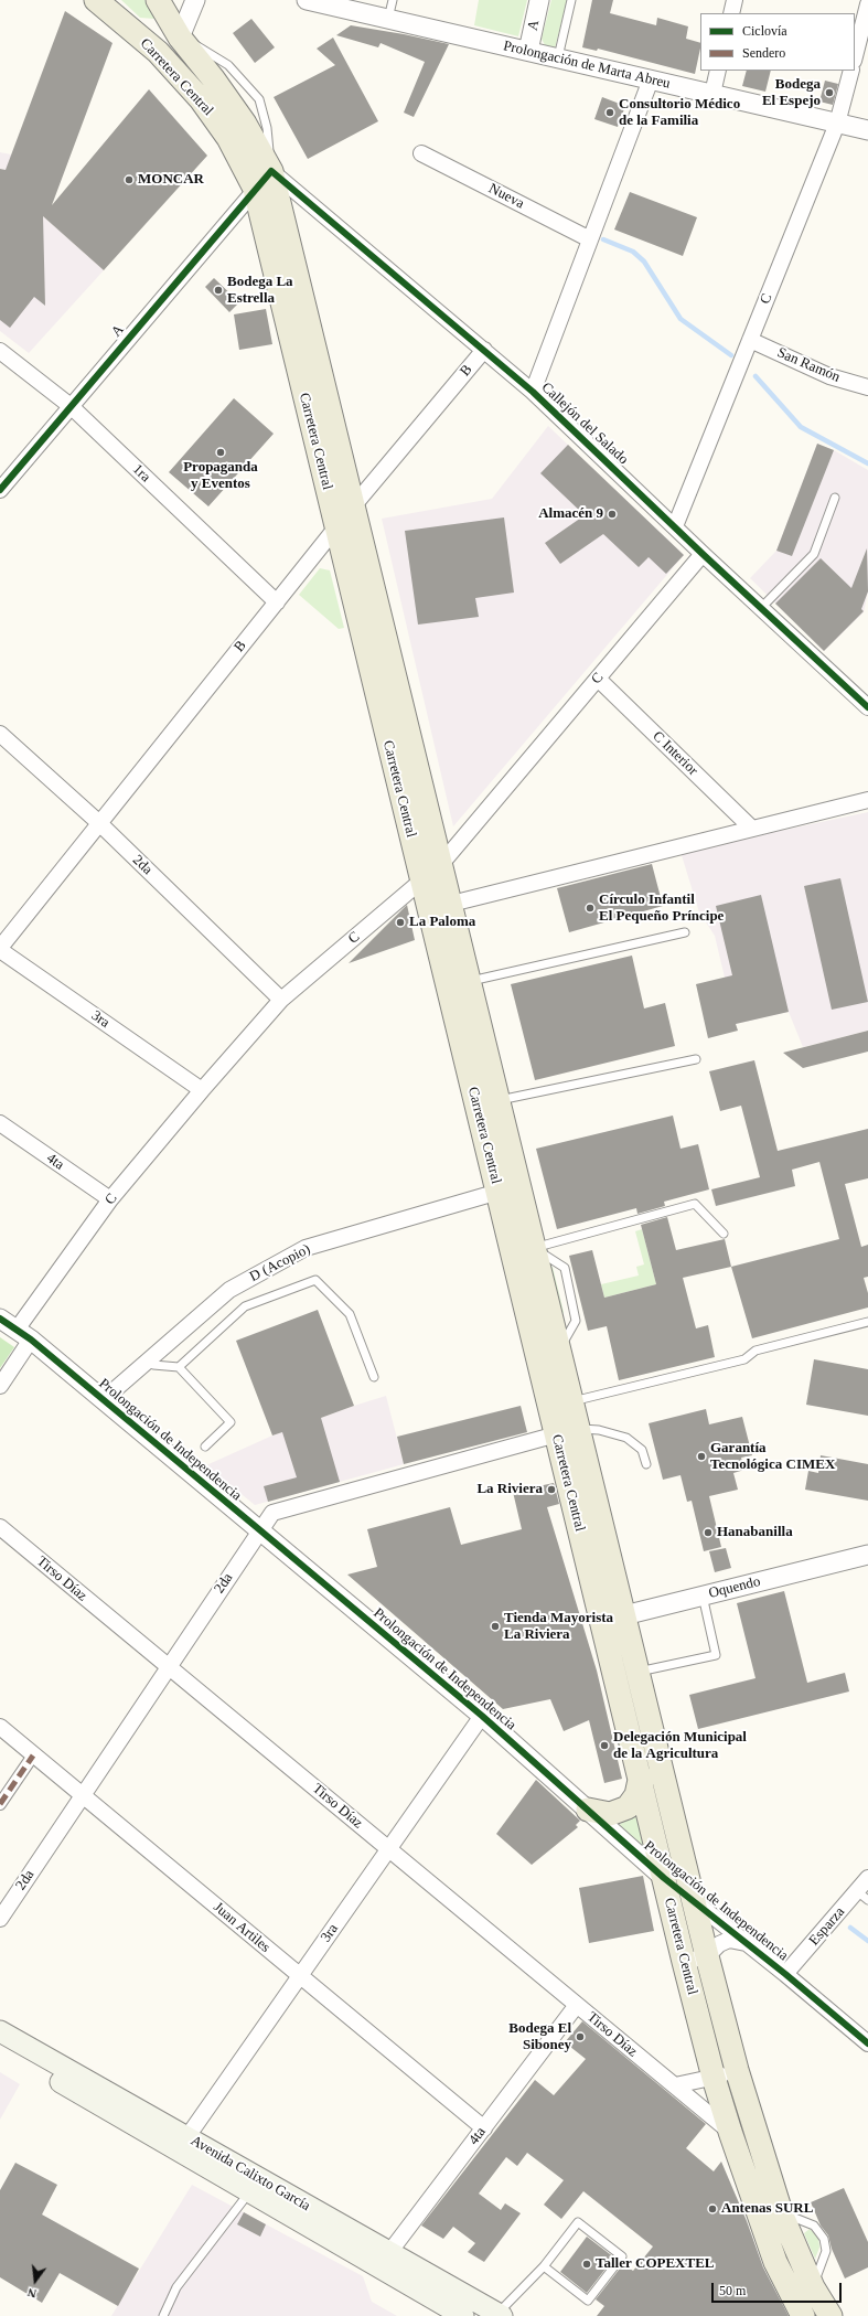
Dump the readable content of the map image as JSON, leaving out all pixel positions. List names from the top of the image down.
{
  "streets": {
    "main road": ["Carretera Central", "Avenida Calixto García"],
    "street": [
      "A",
      "Prolongación de Marta Abreu",
      "Nueva",
      "C",
      "San Ramón",
      "B",
      "Callejón del Salado",
      "1ra",
      "C Interior",
      "2da",
      "3ra",
      "4ta",
      "D (Acopio)",
      "Prolongación de Independencia",
      "Tirso Díaz",
      "Oquendo",
      "Esparza",
      "Juan Artiles"
    ]
  },
  "crossings": [
    ["A", "Prolongación de Marta Abreu"],
    ["A", "Carretera Central"],
    ["A", "Callejón del Salado"],
    ["A", "1ra"],
    ["Prolongación de Marta Abreu", "C"],
    ["Carretera Central", "C"],
    ["Carretera Central", "B"],
    ["Carretera Central", "Callejón del Salado"],
    ["Carretera Central", "2da"],
    ["Carretera Central", "D (Acopio)"],
    ["Carretera Central", "Prolongación de Independencia"],
    ["Carretera Central", "Tirso Díaz"],
    ["Carretera Central", "Oquendo"],
    ["C", "San Ramón"],
    ["C", "Callejón del Salado"],
    ["C", "C Interior"],
    ["C", "2da"],
    ["C", "3ra"],
    ["C", "4ta"],
    ["C", "Prolongación de Independencia"],
    ["B", "Callejón del Salado"],
    ["B", "1ra"],
    ["B", "2da"],
    ["B", "3ra"],
    ["2da", "Prolongación de Independencia"],
    ["2da", "Tirso Díaz"],
    ["2da", "Juan Artiles"],
    ["3ra", "Prolongación de Independencia"],
    ["3ra", "Tirso Díaz"],
    ["3ra", "Juan Artiles"],
    ["3ra", "Avenida Calixto García"],
    ["4ta", "Tirso Díaz"],
    ["4ta", "Juan Artiles"],
    ["4ta", "Avenida Calixto García"],
    ["D (Acopio)", "Prolongación de Independencia"],
    ["Prolongación de Independencia", "Esparza"]
  ],
  "places": [
    "Bodega El Espejo",
    "Consultorio Médico de la Familia",
    "MONCAR",
    "Bodega La Estrella",
    "Propaganda y Eventos",
    "Almacén 9",
    "Círculo Infantil El Pequeño Príncipe",
    "La Paloma",
    "Garantía Tecnológica CIMEX",
    "La Riviera",
    "Hanabanilla",
    "Tienda Mayorista La Riviera",
    "Delegación Municipal de la Agricultura",
    "Bodega El Siboney",
    "Antenas SURL",
    "Taller COPEXTEL"
  ],
  "legend": ["Ciclovía", "Sendero"],
  "scale_bar": "50 m",
  "north": "bottom"
}
